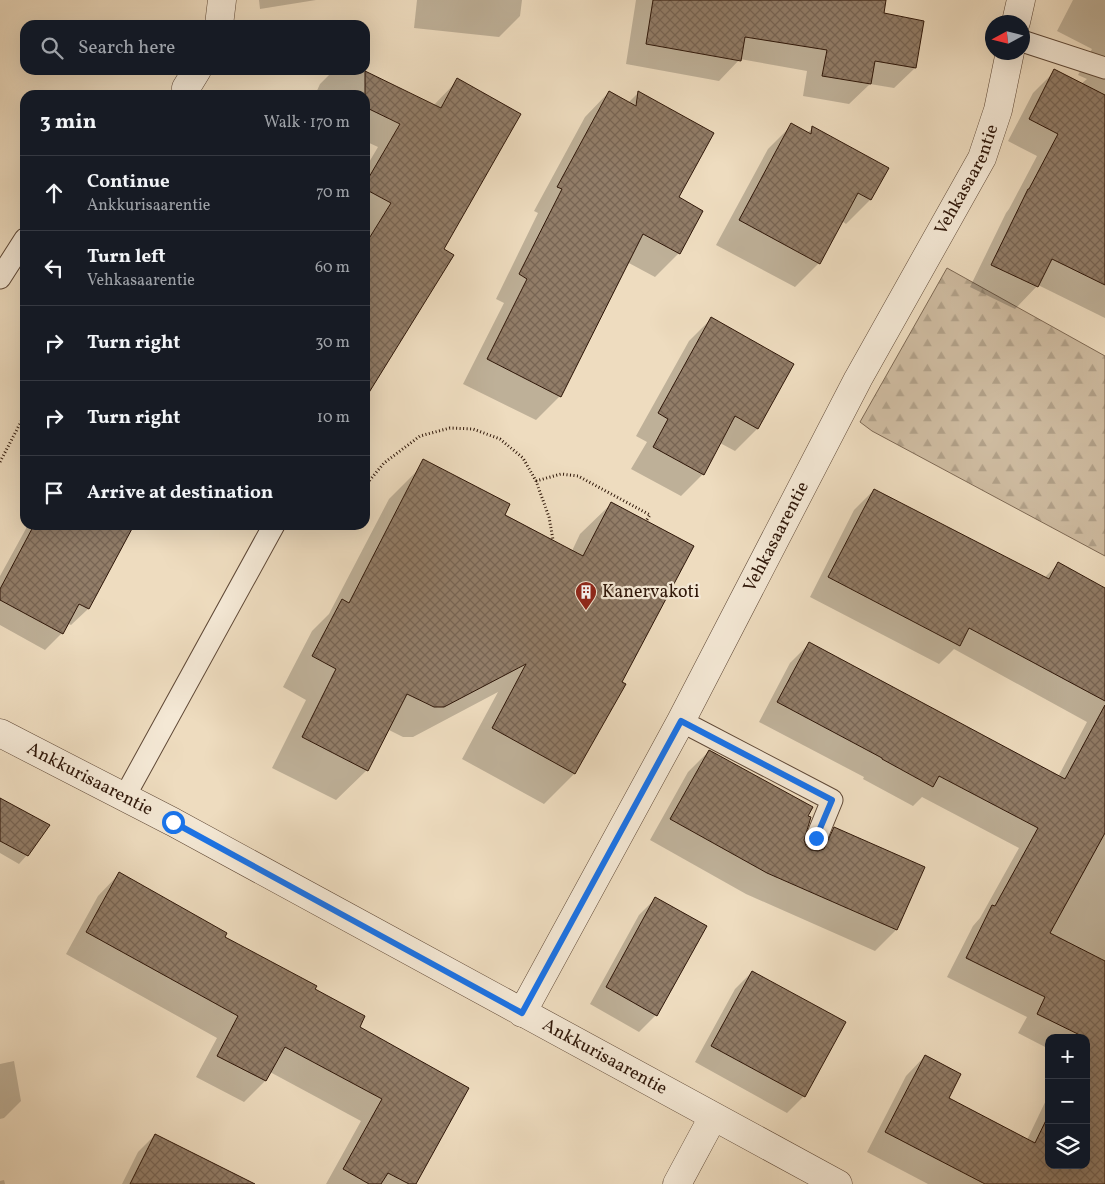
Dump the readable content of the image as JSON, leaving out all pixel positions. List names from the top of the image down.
{
  "streets": {
    "street": ["Vehkasaarentie", "Ankkurisaarentie"]
  },
  "crossings": [
    ["Vehkasaarentie", "Ankkurisaarentie"]
  ],
  "places": {
    "building": ["Kanervakoti"]
  },
  "north": "left",
  "page": {
    "search": "Search here",
    "heading": ["3 min", "Walk · 170 m"],
    "list": [
      ["Continue", "Ankkurisaarentie", "70 m"],
      ["Turn left", "Vehkasaarentie", "60 m"],
      ["Turn right", "30 m"],
      ["Turn right", "10 m"],
      "Arrive at destination"
    ],
    "map_buttons": ["+", "−"]
  }
}
